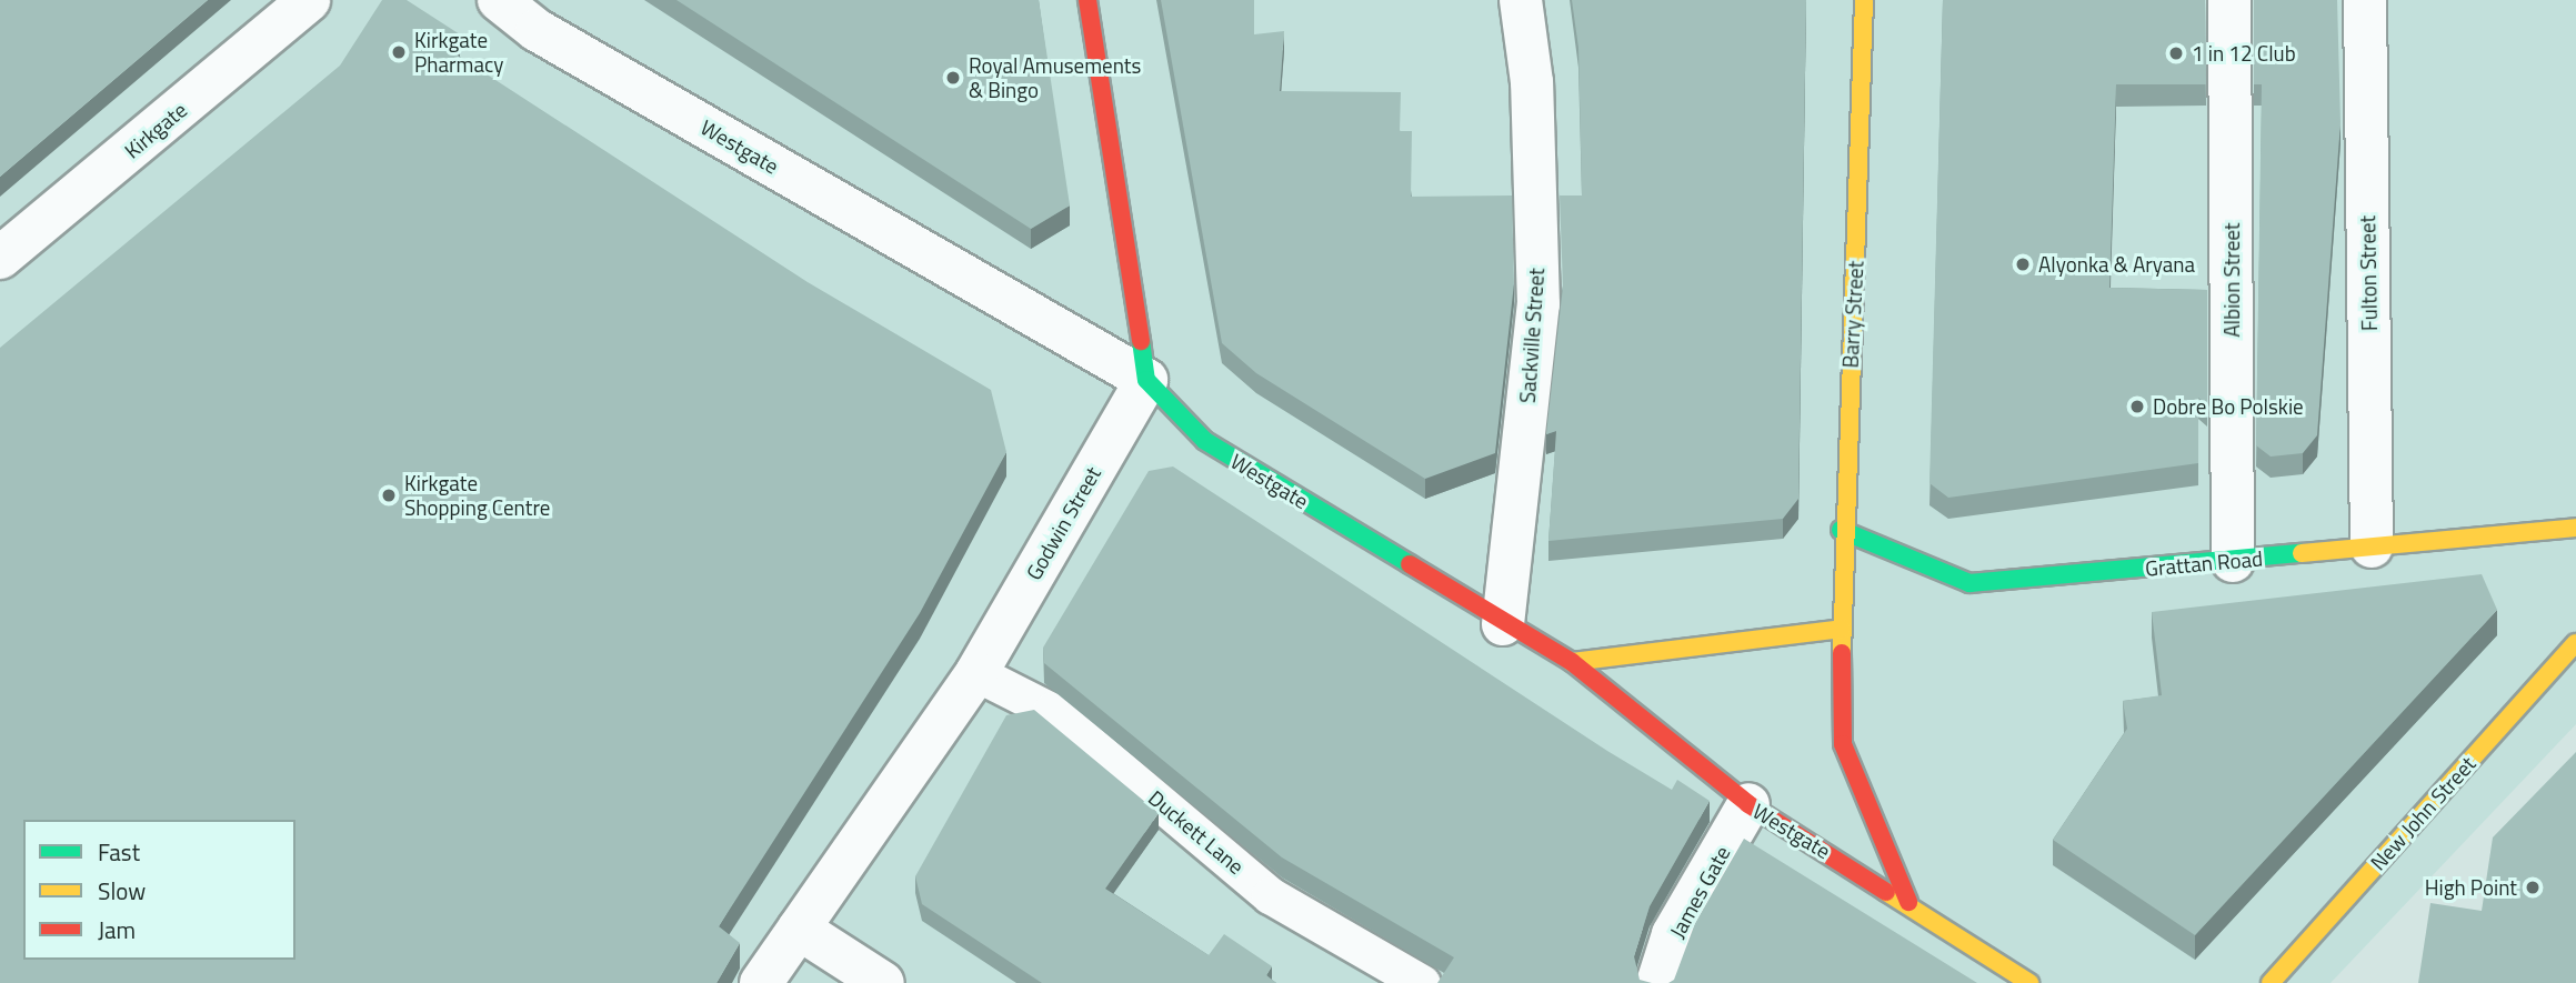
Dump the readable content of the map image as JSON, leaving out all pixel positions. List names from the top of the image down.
{
  "streets": {
    "main road": [
      "Westgate",
      "Barry Street",
      "Grattan Road",
      "New John Street"
    ],
    "street": [
      "Kirkgate",
      "Fulton Street",
      "Albion Street",
      "Sackville Street",
      "Godwin Street",
      "James Gate"
    ],
    "lane": ["Duckett Lane"]
  },
  "crossings": [
    ["Westgate", "Barry Street"],
    ["Westgate", "Sackville Street"],
    ["Westgate", "Godwin Street"],
    ["Westgate", "James Gate"],
    ["Fulton Street", "Grattan Road"],
    ["Albion Street", "Grattan Road"],
    ["Barry Street", "Grattan Road"],
    ["Godwin Street", "Duckett Lane"]
  ],
  "places": [
    "Kirkgate Pharmacy",
    "1 in 12 Club",
    "Royal Amusements & Bingo",
    "Alyonka & Aryana",
    "Dobre Bo Polskie",
    "Kirkgate Shopping Centre",
    "High Point"
  ],
  "legend": ["Fast", "Slow", "Jam"]
}
